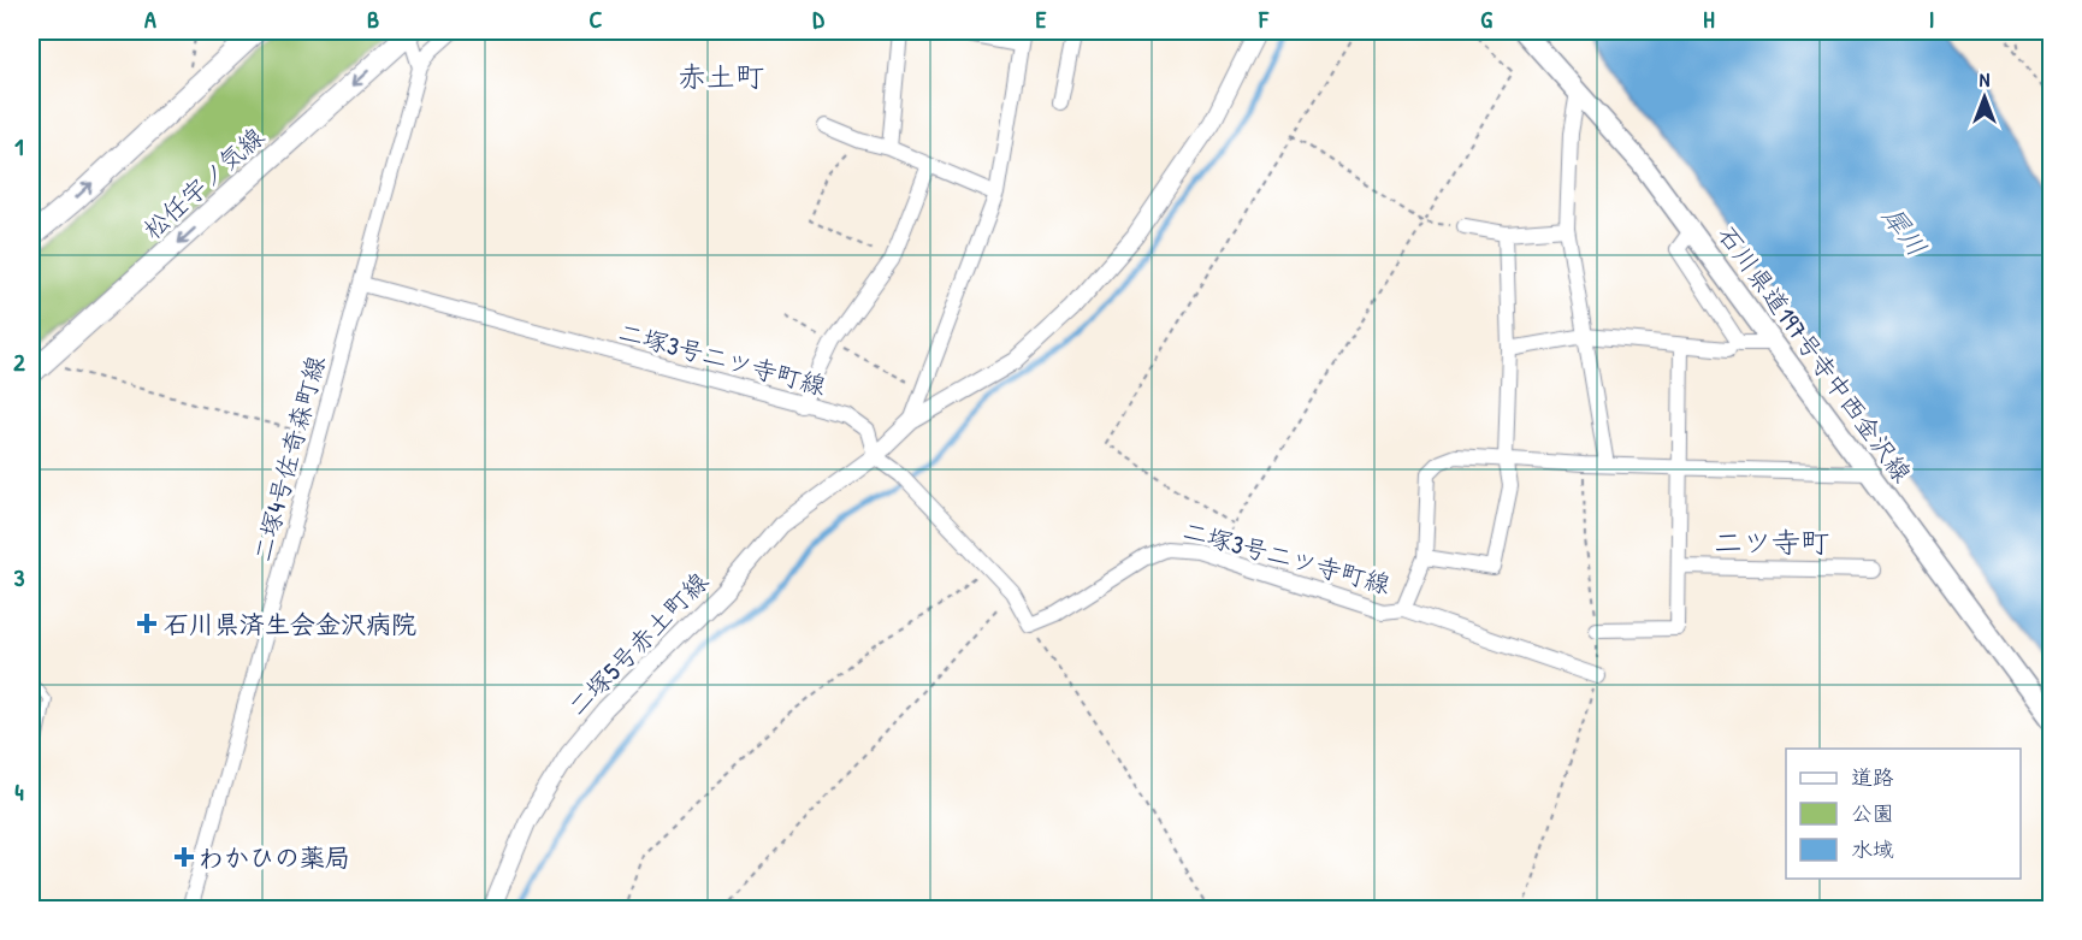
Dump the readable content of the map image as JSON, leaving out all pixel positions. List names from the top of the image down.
{
  "streets": {
    "main road": ["松任宇ノ気線", "石川県道197号寺中西金沢線"],
    "street": ["二塚3号二ツ寺町線", "二塚4号佐奇森町線", "二塚5号赤土町線"]
  },
  "crossings": [
    ["石川県道197号寺中西金沢線", "二塚3号二ツ寺町線"],
    ["二塚3号二ツ寺町線", "二塚4号佐奇森町線"],
    ["二塚3号二ツ寺町線", "二塚5号赤土町線"]
  ],
  "districts": ["赤土町", "二ツ寺町"],
  "water": ["犀川"],
  "places": {
    "health": ["石川県済生会金沢病院", "わかひの薬局"]
  },
  "legend": ["道路", "公園", "水域"],
  "north": "top",
  "grid": {
    "columns": [
      "A",
      "B",
      "C",
      "D",
      "E",
      "F",
      "G",
      "H",
      "I"
    ],
    "rows": [
      "1",
      "2",
      "3",
      "4"
    ]
  }
}
